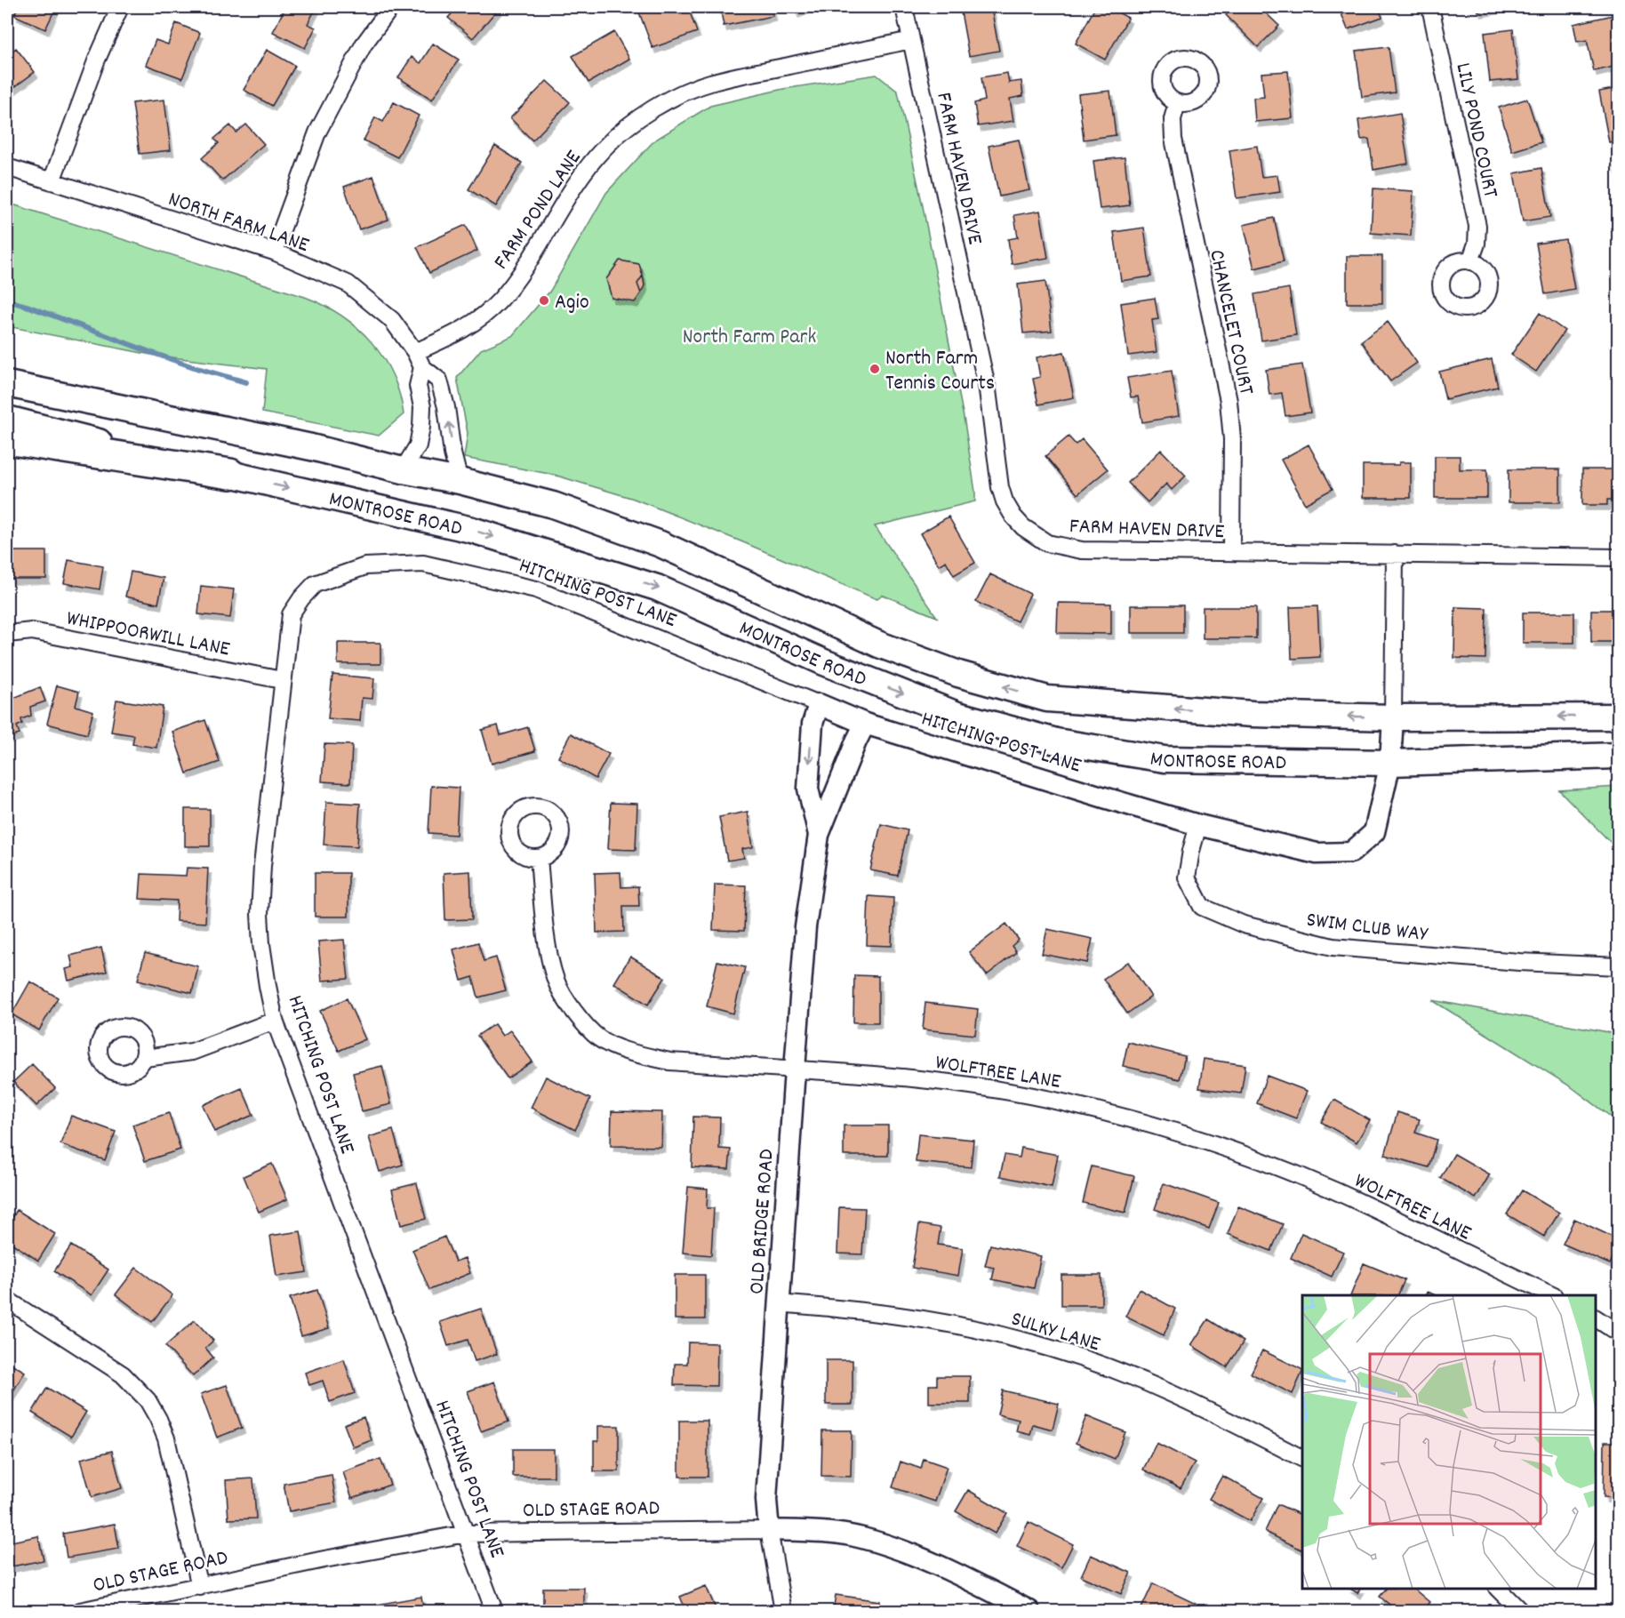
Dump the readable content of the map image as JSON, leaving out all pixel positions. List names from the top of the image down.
{
  "streets": {
    "main road": ["MONTROSE ROAD"],
    "street": [
      "LILY POND COURT",
      "FARM HAVEN DRIVE",
      "FARM POND LANE",
      "NORTH FARM LANE",
      "CHANCELET COURT",
      "HITCHING POST LANE",
      "WHIPPOORWILL LANE",
      "SWIM CLUB WAY",
      "WOLFTREE LANE",
      "OLD BRIDGE ROAD",
      "SULKY LANE",
      "OLD STAGE ROAD"
    ]
  },
  "crossings": [
    ["FARM HAVEN DRIVE", "FARM POND LANE"],
    ["FARM HAVEN DRIVE", "CHANCELET COURT"],
    ["FARM POND LANE", "NORTH FARM LANE"],
    ["NORTH FARM LANE", "MONTROSE ROAD"],
    ["MONTROSE ROAD", "HITCHING POST LANE"],
    ["HITCHING POST LANE", "WHIPPOORWILL LANE"],
    ["HITCHING POST LANE", "SWIM CLUB WAY"],
    ["HITCHING POST LANE", "OLD BRIDGE ROAD"],
    ["HITCHING POST LANE", "OLD STAGE ROAD"],
    ["WOLFTREE LANE", "OLD BRIDGE ROAD"],
    ["OLD BRIDGE ROAD", "SULKY LANE"],
    ["OLD BRIDGE ROAD", "OLD STAGE ROAD"]
  ],
  "parks": ["North Farm Park"],
  "places": ["Agio", "North Farm Tennis Courts"]
}
